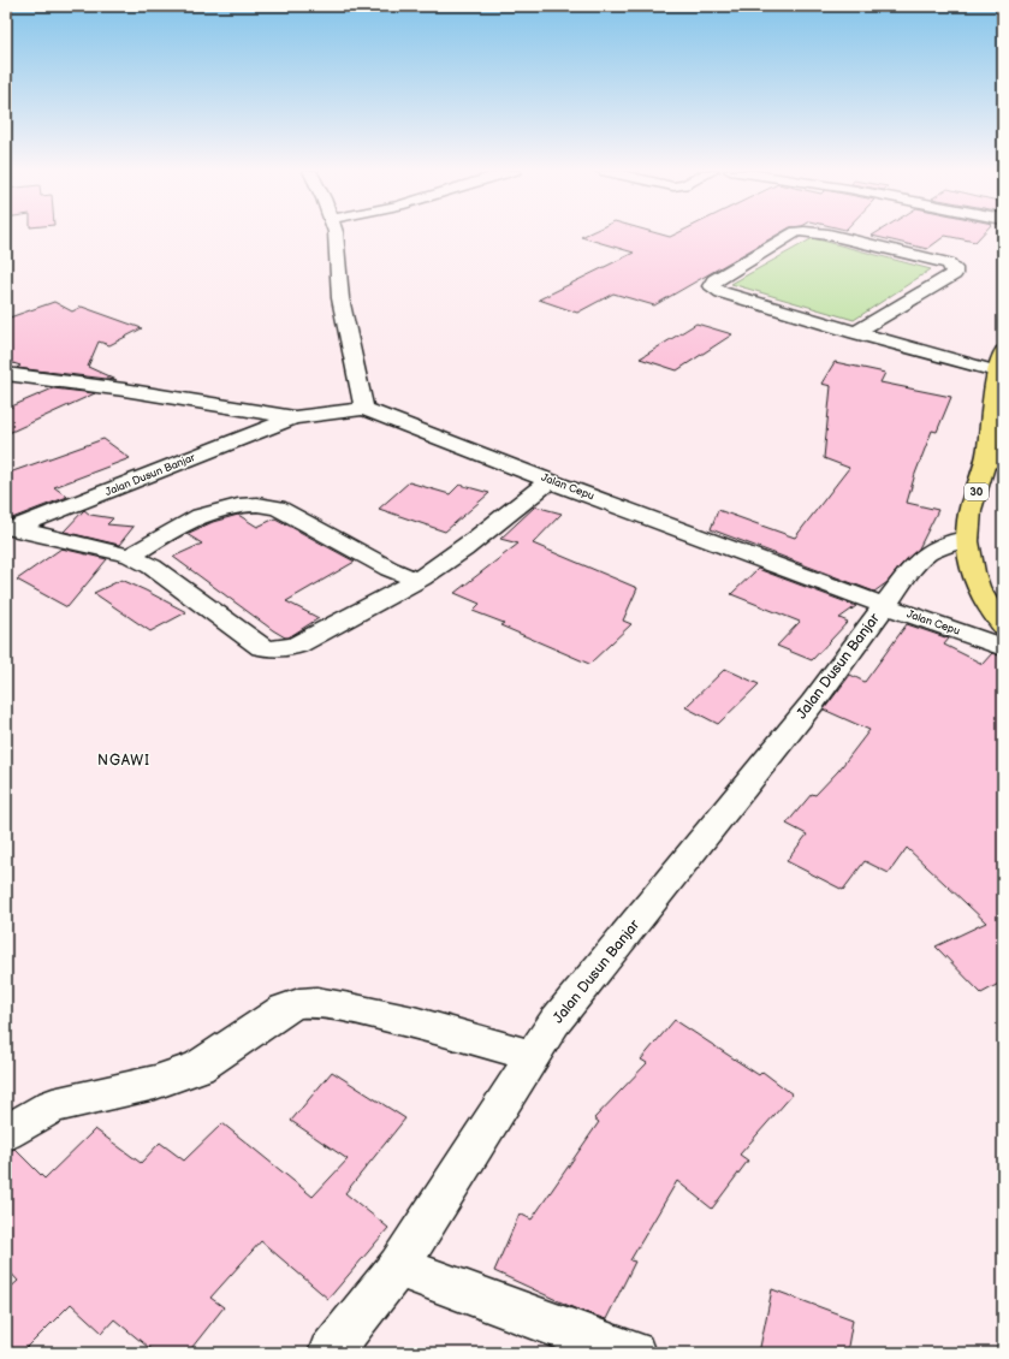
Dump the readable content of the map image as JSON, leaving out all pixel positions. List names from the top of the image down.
{
  "streets": {
    "highway": ["30"],
    "street": ["Jalan Dusun Banjar", "Jalan Cepu"]
  },
  "crossings": [
    ["Jalan Dusun Banjar", "Jalan Cepu"],
    ["Jalan Dusun Banjar", "30"]
  ],
  "districts": ["NGAWI"]
}
